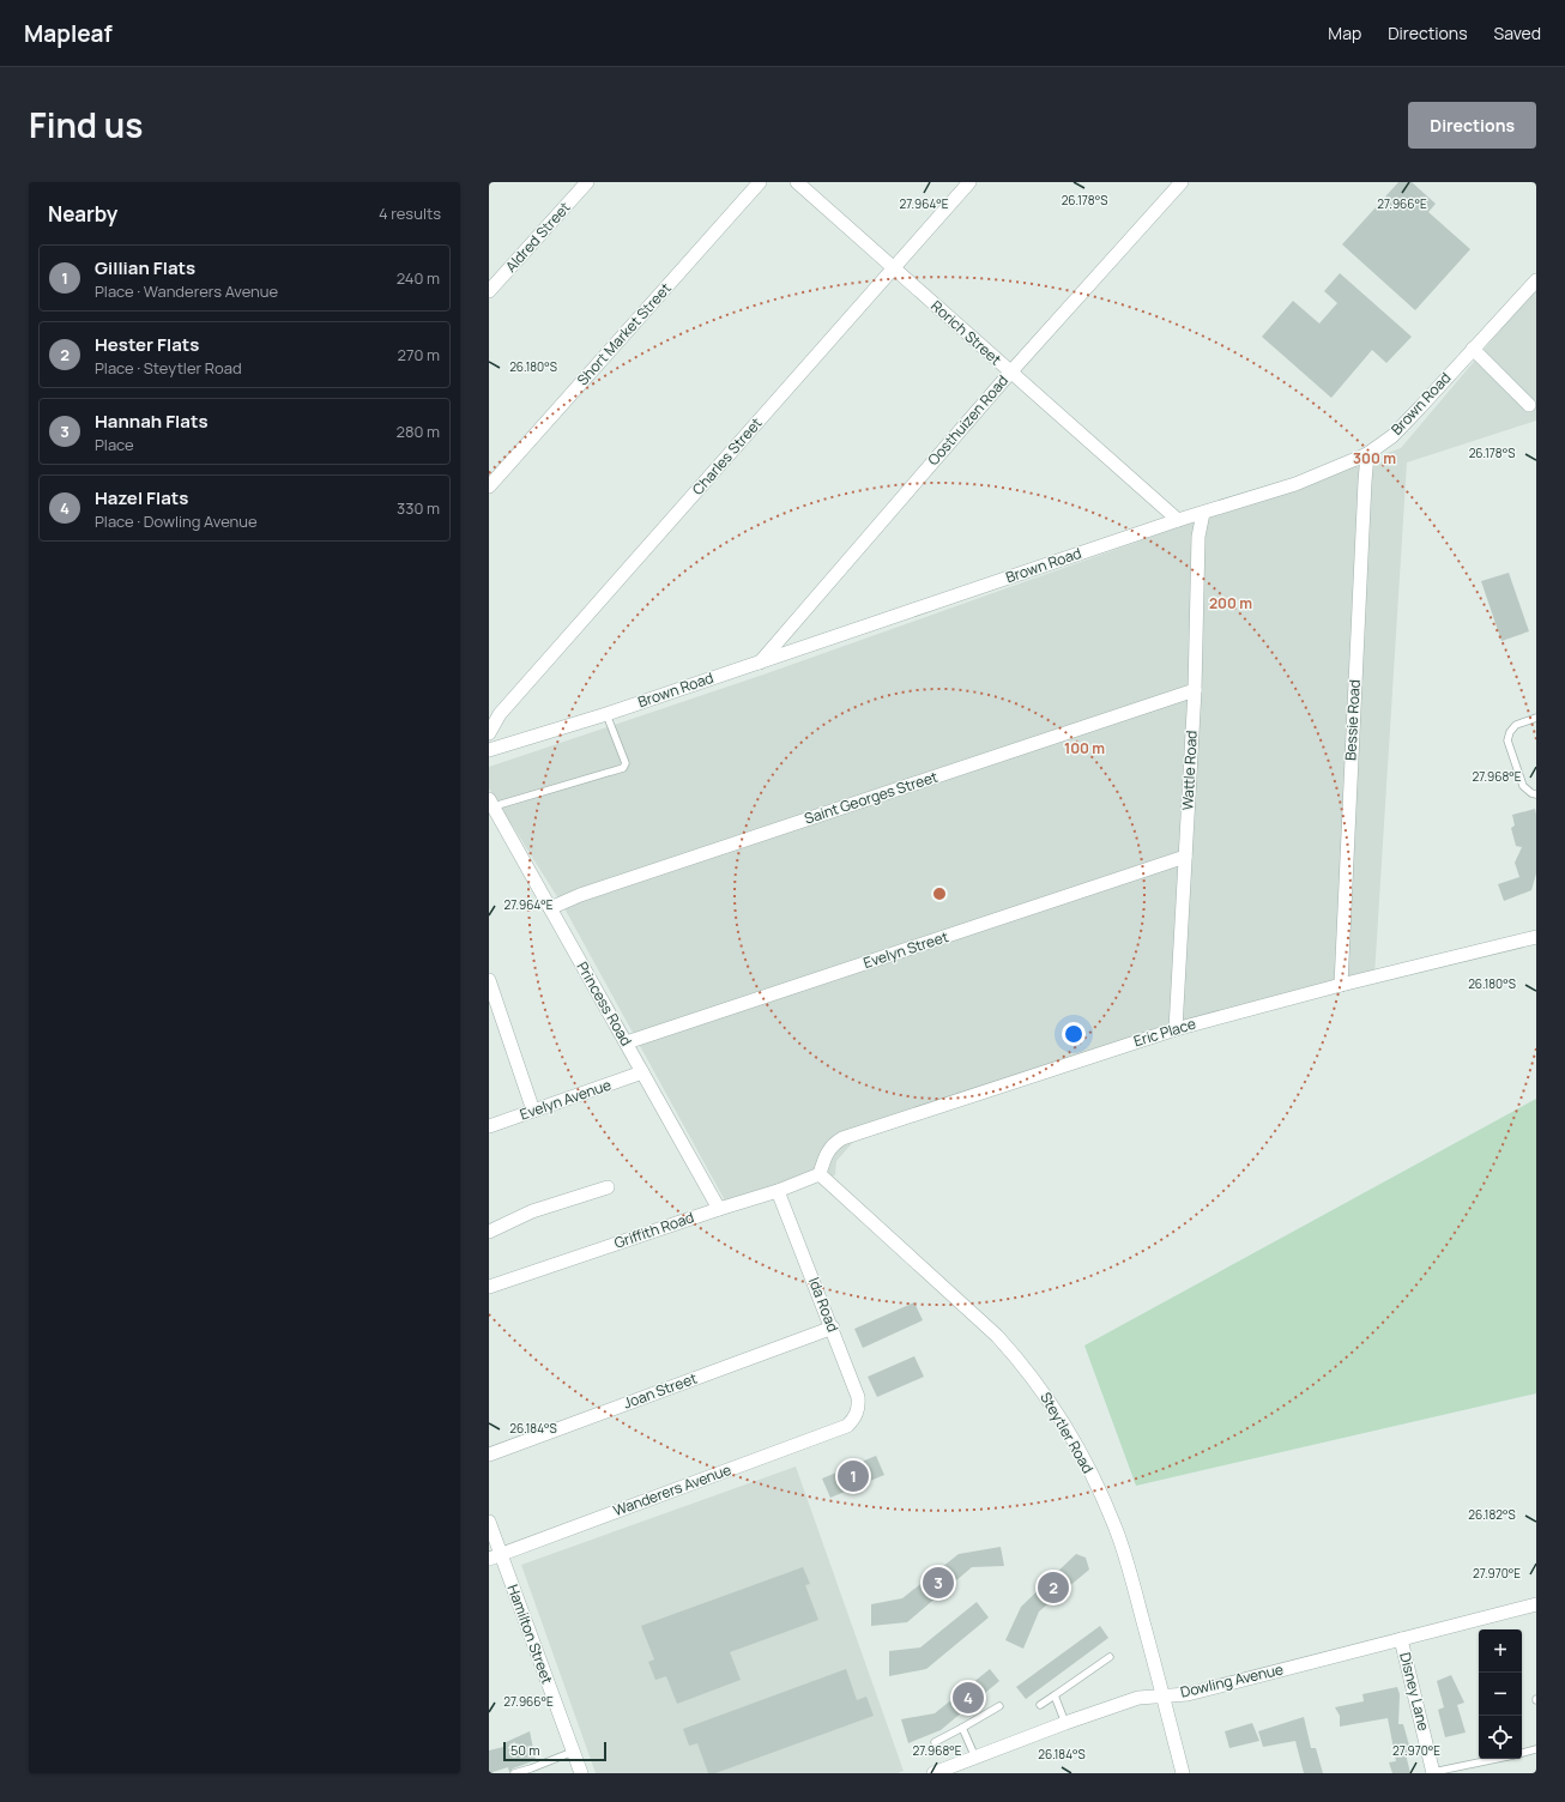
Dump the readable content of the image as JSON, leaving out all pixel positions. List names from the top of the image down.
{
  "streets": {
    "street": [
      "Aldred Street",
      "Rorich Street",
      "Short Market Street",
      "Brown Road",
      "Oosthuizen Road",
      "Charles Street",
      "Bessie Road",
      "Wattle Road",
      "Saint Georges Street",
      "Evelyn Street",
      "Princess Road",
      "Eric Place",
      "Evelyn Avenue",
      "Griffith Road",
      "Ida Road",
      "Joan Street",
      "Steytler Road",
      "Wanderers Avenue",
      "Hamilton Street",
      "Dowling Avenue",
      "Disney Lane"
    ]
  },
  "crossings": [
    ["Rorich Street", "Brown Road"],
    ["Rorich Street", "Oosthuizen Road"],
    ["Rorich Street", "Charles Street"],
    ["Brown Road", "Oosthuizen Road"],
    ["Brown Road", "Bessie Road"],
    ["Brown Road", "Wattle Road"],
    ["Bessie Road", "Eric Place"],
    ["Wattle Road", "Saint Georges Street"],
    ["Wattle Road", "Evelyn Street"],
    ["Wattle Road", "Eric Place"],
    ["Saint Georges Street", "Princess Road"],
    ["Evelyn Street", "Princess Road"],
    ["Princess Road", "Evelyn Avenue"],
    ["Princess Road", "Griffith Road"],
    ["Eric Place", "Griffith Road"],
    ["Eric Place", "Steytler Road"],
    ["Griffith Road", "Ida Road"],
    ["Griffith Road", "Steytler Road"],
    ["Ida Road", "Joan Street"],
    ["Ida Road", "Wanderers Avenue"],
    ["Steytler Road", "Dowling Avenue"],
    ["Wanderers Avenue", "Hamilton Street"],
    ["Dowling Avenue", "Disney Lane"]
  ],
  "scale_bar": "50 m",
  "page": {
    "header": "Mapleaf",
    "nav": ["Map", "Directions", "Saved"],
    "title": "Find us",
    "buttons": "Directions",
    "heading": ["Nearby", "4 results"],
    "list": [
      {
        "mark": "1",
        "name": "Gillian Flats",
        "note": "Place · Wanderers Avenue",
        "value": "240 m"
      },
      {
        "mark": "2",
        "name": "Hester Flats",
        "note": "Place · Steytler Road",
        "value": "270 m"
      },
      {
        "mark": "3",
        "name": "Hannah Flats",
        "note": "Place",
        "value": "280 m"
      },
      {
        "mark": "4",
        "name": "Hazel Flats",
        "note": "Place · Dowling Avenue",
        "value": "330 m"
      }
    ],
    "pins": [
      "1",
      "3",
      "2",
      "4"
    ],
    "map_buttons": ["+", "−"],
    "scale": "50 m"
  },
  "coordinates": [
    "26.178°S",
    "27.964°E",
    "27.966°E",
    "26.180°S",
    "27.968°E",
    "26.184°S",
    "26.182°S",
    "27.970°E"
  ],
  "rings": ["300 m", "200 m", "100 m"]
}
